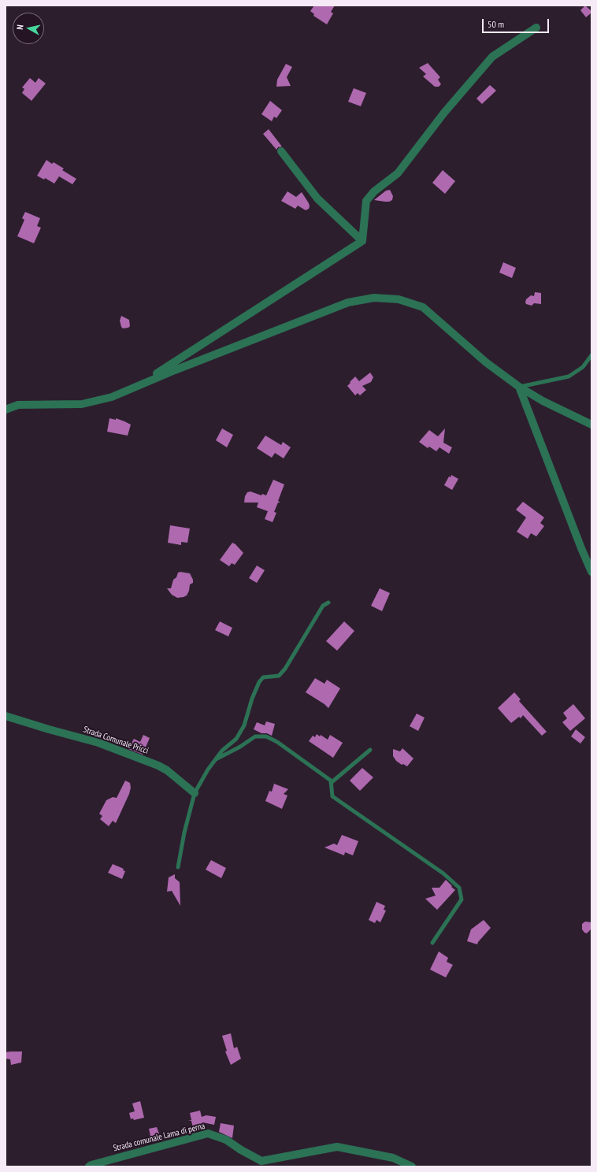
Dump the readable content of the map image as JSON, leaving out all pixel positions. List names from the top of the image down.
{
  "streets": {
    "street": ["Strada Comunale Pricci", "Strada comunale Lama di perna"]
  },
  "scale_bar": "50 m",
  "north": "left"
}
